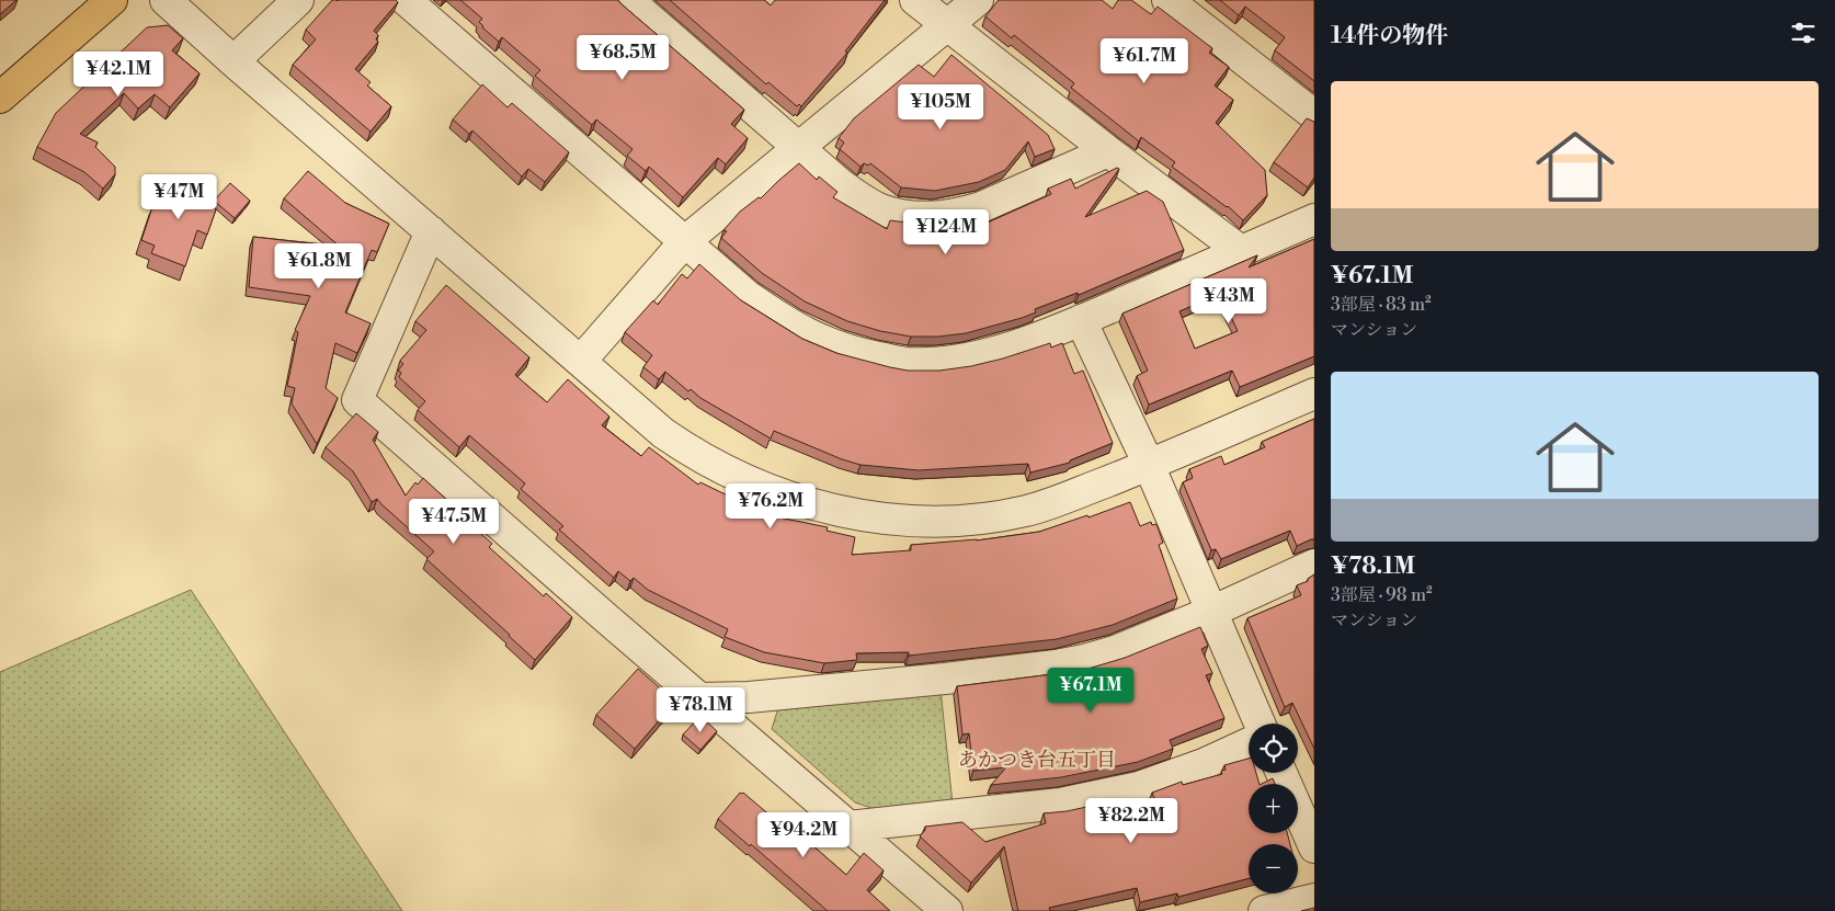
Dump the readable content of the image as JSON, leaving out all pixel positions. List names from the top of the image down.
{
  "districts": ["あかつき台五丁目"],
  "page": {
    "heading": "14件の物件",
    "price": [
      "¥68.5M",
      "¥61.7M",
      "¥42.1M",
      "¥105M",
      "¥47M",
      "¥124M",
      "¥61.8M",
      "¥43M",
      "¥76.2M",
      "¥47.5M",
      "¥67.1M",
      "¥78.1M",
      "¥82.2M",
      "¥94.2M"
    ],
    "list": [
      {
        "name": "¥67.1M",
        "note": "3部屋 · 83 m² · マンション"
      },
      {
        "name": "¥78.1M",
        "note": "3部屋 · 98 m² · マンション"
      }
    ],
    "map_buttons": ["+", "−"]
  }
}
